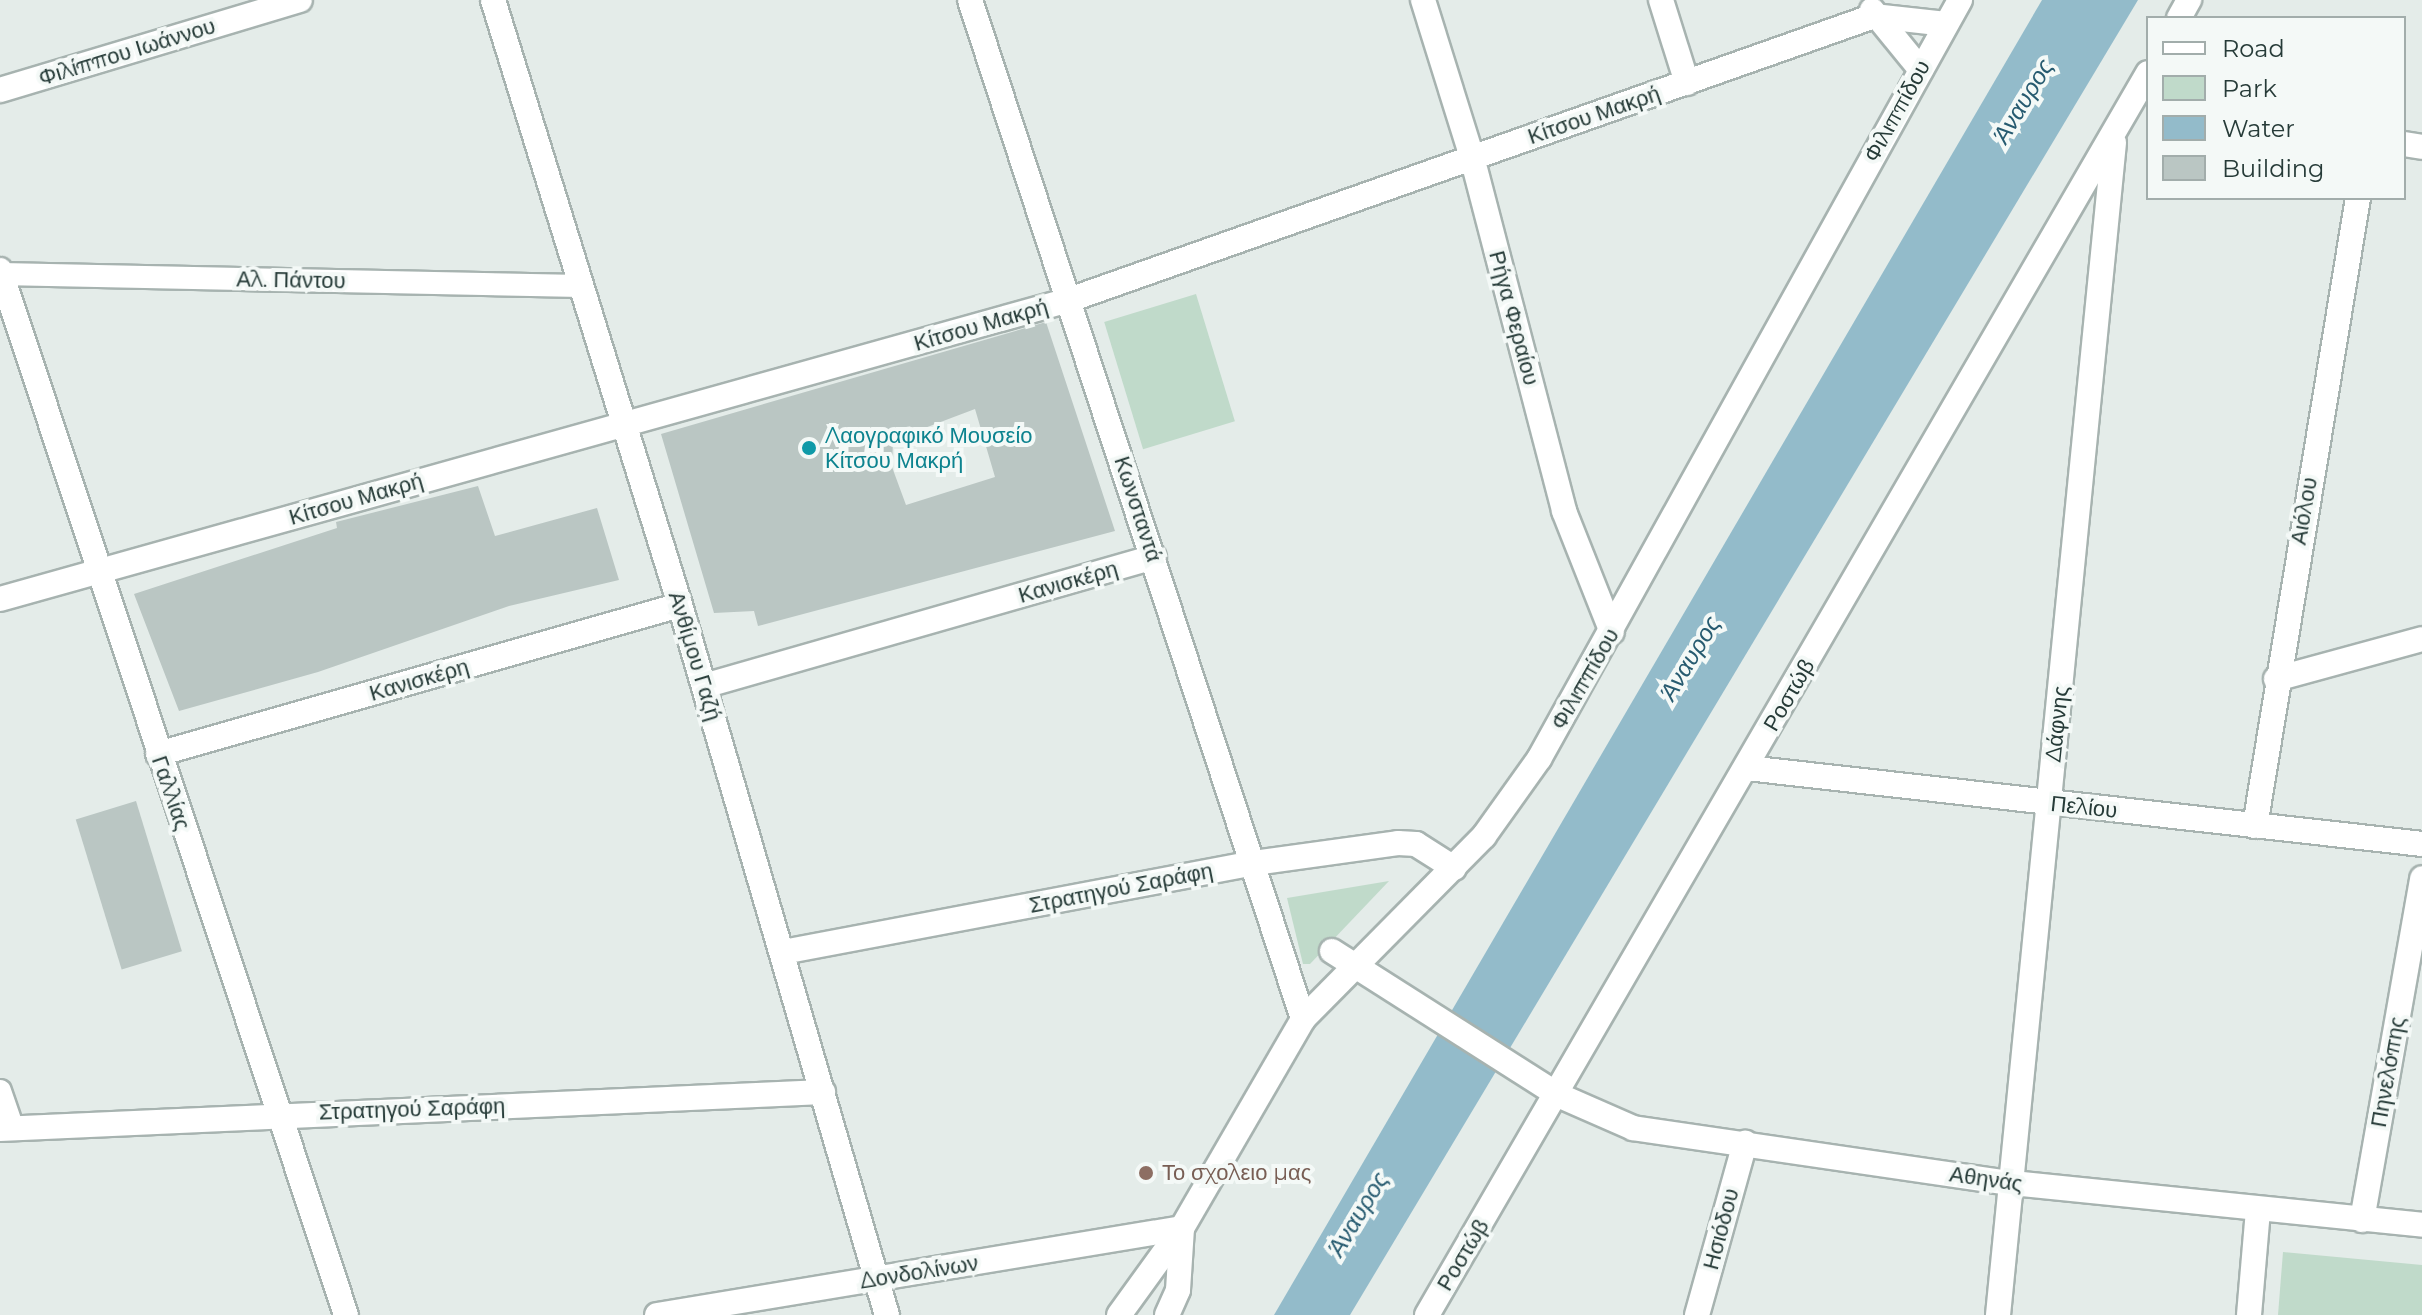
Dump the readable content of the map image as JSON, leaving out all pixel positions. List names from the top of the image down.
{
  "streets": {
    "street": [
      "Φιλίππου Ιωάννου",
      "Φιλιππίδου",
      "Κίτσου Μακρή",
      "Ρήγα Φεραίου",
      "Κωνσταντά",
      "Αιόλου",
      "Κανισκέρη",
      "Ανθίμου Γαζή",
      "Ροστώβ",
      "Δάφνης",
      "Γαλλίας",
      "Πελίου",
      "Στρατηγού Σαράφη",
      "Πηνελόπης",
      "Αθηνάς",
      "Ησιόδου",
      "Δονδολίνων"
    ],
    "lane": ["Αλ. Πάντου"]
  },
  "crossings": [
    ["Φιλιππίδου", "Κίτσου Μακρή"],
    ["Φιλιππίδου", "Ρήγα Φεραίου"],
    ["Φιλιππίδου", "Κωνσταντά"],
    ["Φιλιππίδου", "Στρατηγού Σαράφη"],
    ["Φιλιππίδου", "Αθηνάς"],
    ["Φιλιππίδου", "Δονδολίνων"],
    ["Κίτσου Μακρή", "Ρήγα Φεραίου"],
    ["Κίτσου Μακρή", "Κωνσταντά"],
    ["Κίτσου Μακρή", "Ανθίμου Γαζή"],
    ["Κίτσου Μακρή", "Γαλλίας"],
    ["Αλ. Πάντου", "Ανθίμου Γαζή"],
    ["Αλ. Πάντου", "Γαλλίας"],
    ["Κωνσταντά", "Κανισκέρη"],
    ["Κωνσταντά", "Στρατηγού Σαράφη"],
    ["Αιόλου", "Πελίου"],
    ["Κανισκέρη", "Ανθίμου Γαζή"],
    ["Κανισκέρη", "Γαλλίας"],
    ["Ανθίμου Γαζή", "Στρατηγού Σαράφη"],
    ["Ανθίμου Γαζή", "Δονδολίνων"],
    ["Ροστώβ", "Δάφνης"],
    ["Ροστώβ", "Πελίου"],
    ["Ροστώβ", "Αθηνάς"],
    ["Δάφνης", "Πελίου"],
    ["Δάφνης", "Αθηνάς"],
    ["Γαλλίας", "Στρατηγού Σαράφη"],
    ["Πηνελόπης", "Αθηνάς"],
    ["Αθηνάς", "Ησιόδου"]
  ],
  "water": ["Άναυρος"],
  "places": ["Λαογραφικό Μουσείο Κίτσου Μακρή", "Το σχολειο μας"],
  "legend": [
    "Road",
    "Park",
    "Water",
    "Building"
  ]
}
